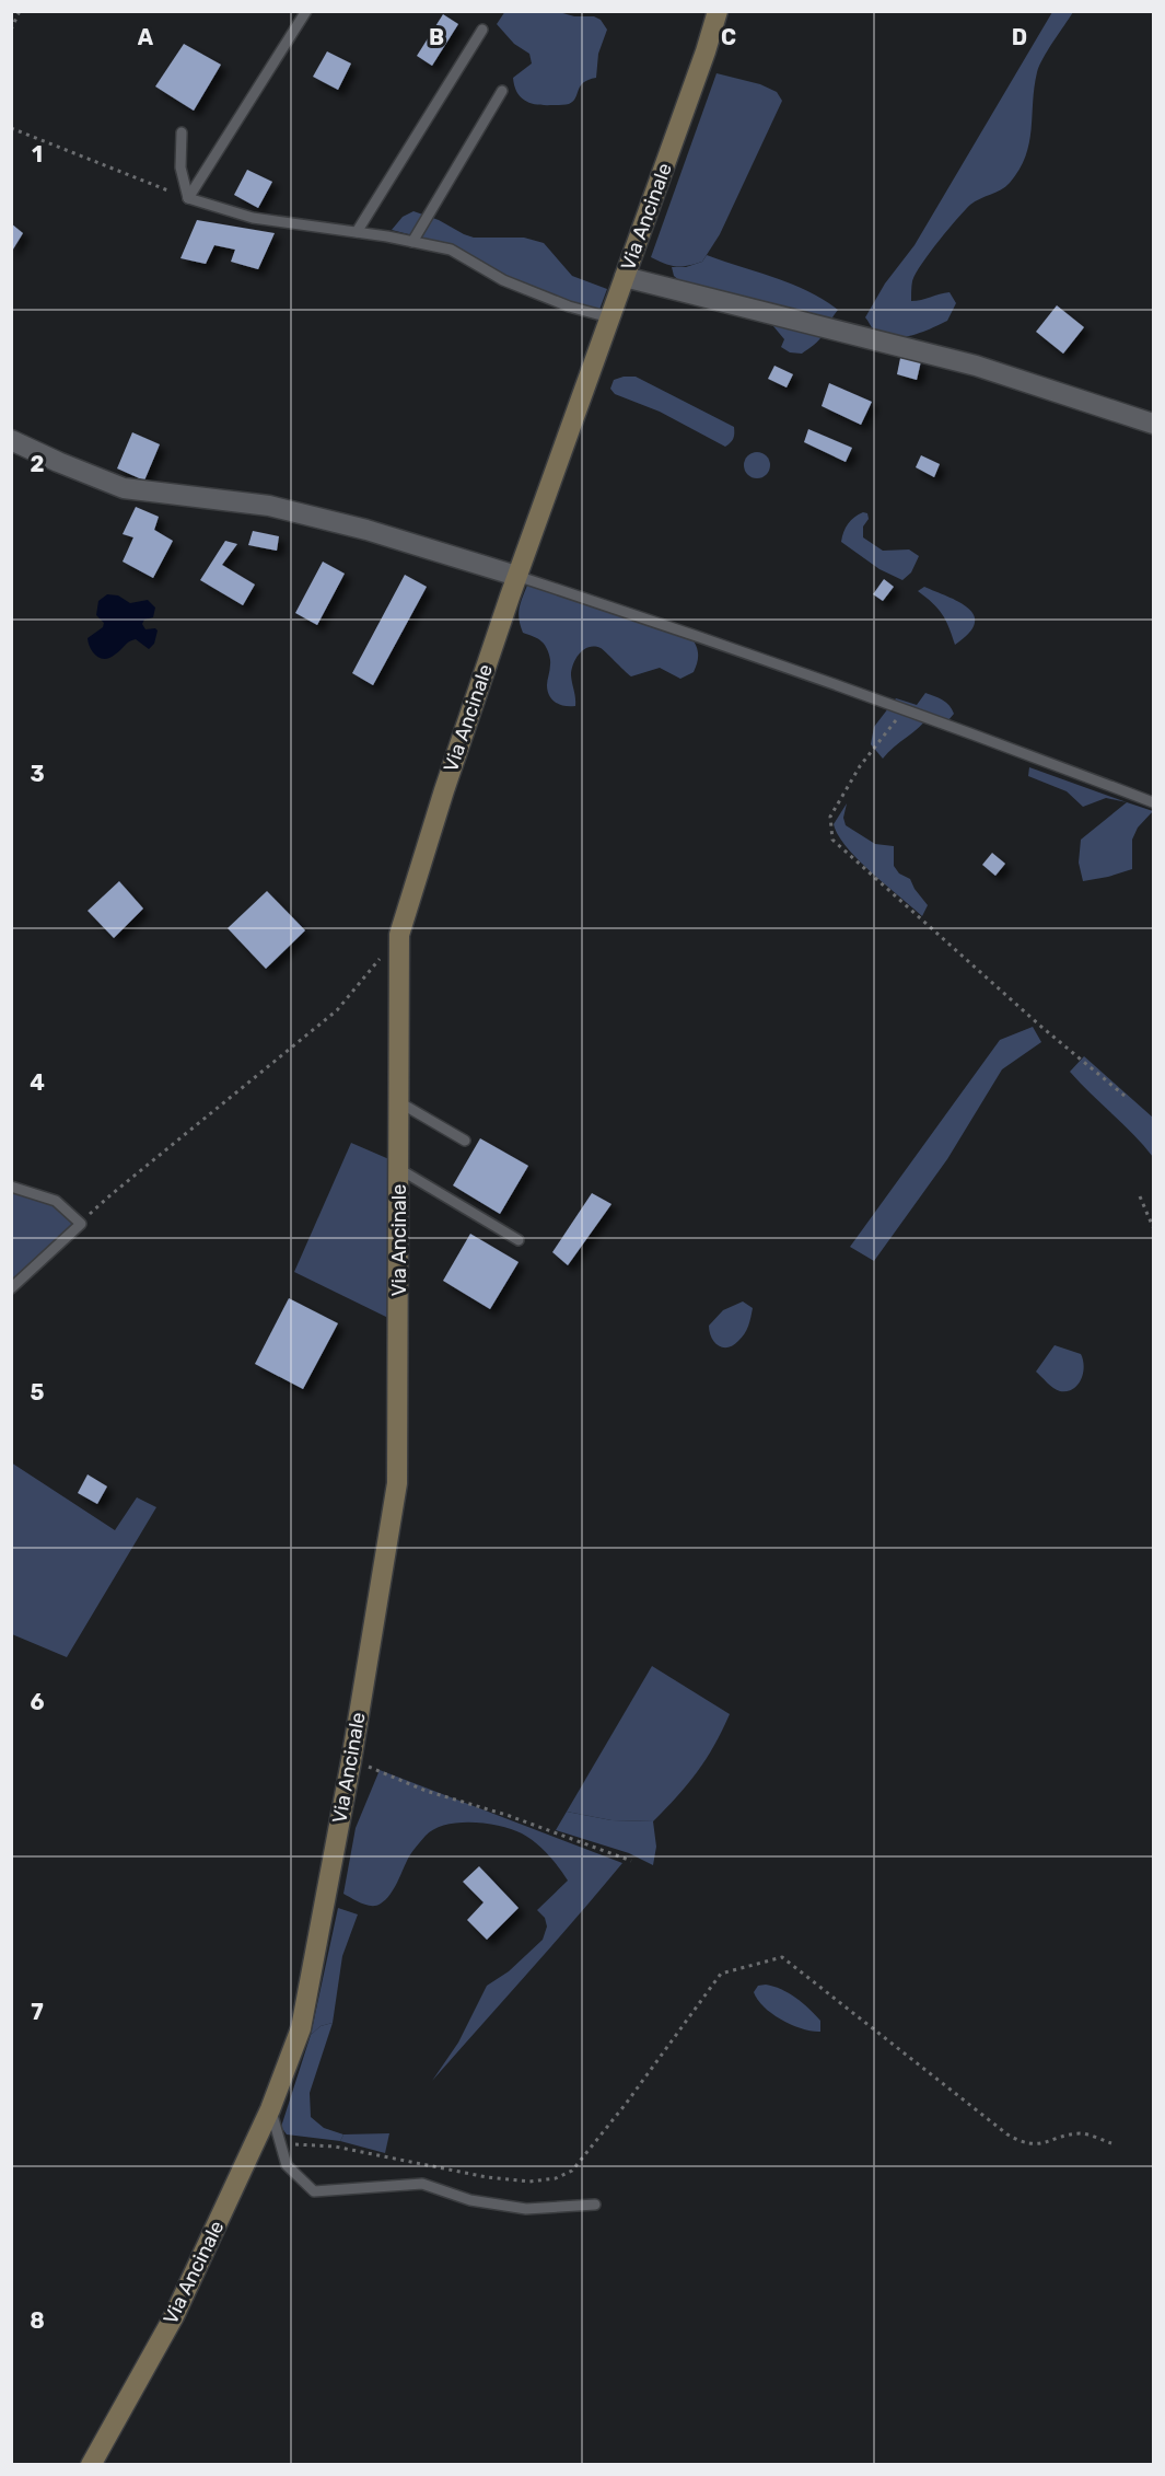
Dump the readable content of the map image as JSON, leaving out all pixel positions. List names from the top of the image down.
{
  "streets": {
    "main road": ["Via Ancinale"]
  },
  "grid": {
    "columns": [
      "A",
      "B",
      "C",
      "D"
    ],
    "rows": [
      "1",
      "2",
      "3",
      "4",
      "5",
      "6",
      "7",
      "8"
    ]
  }
}
